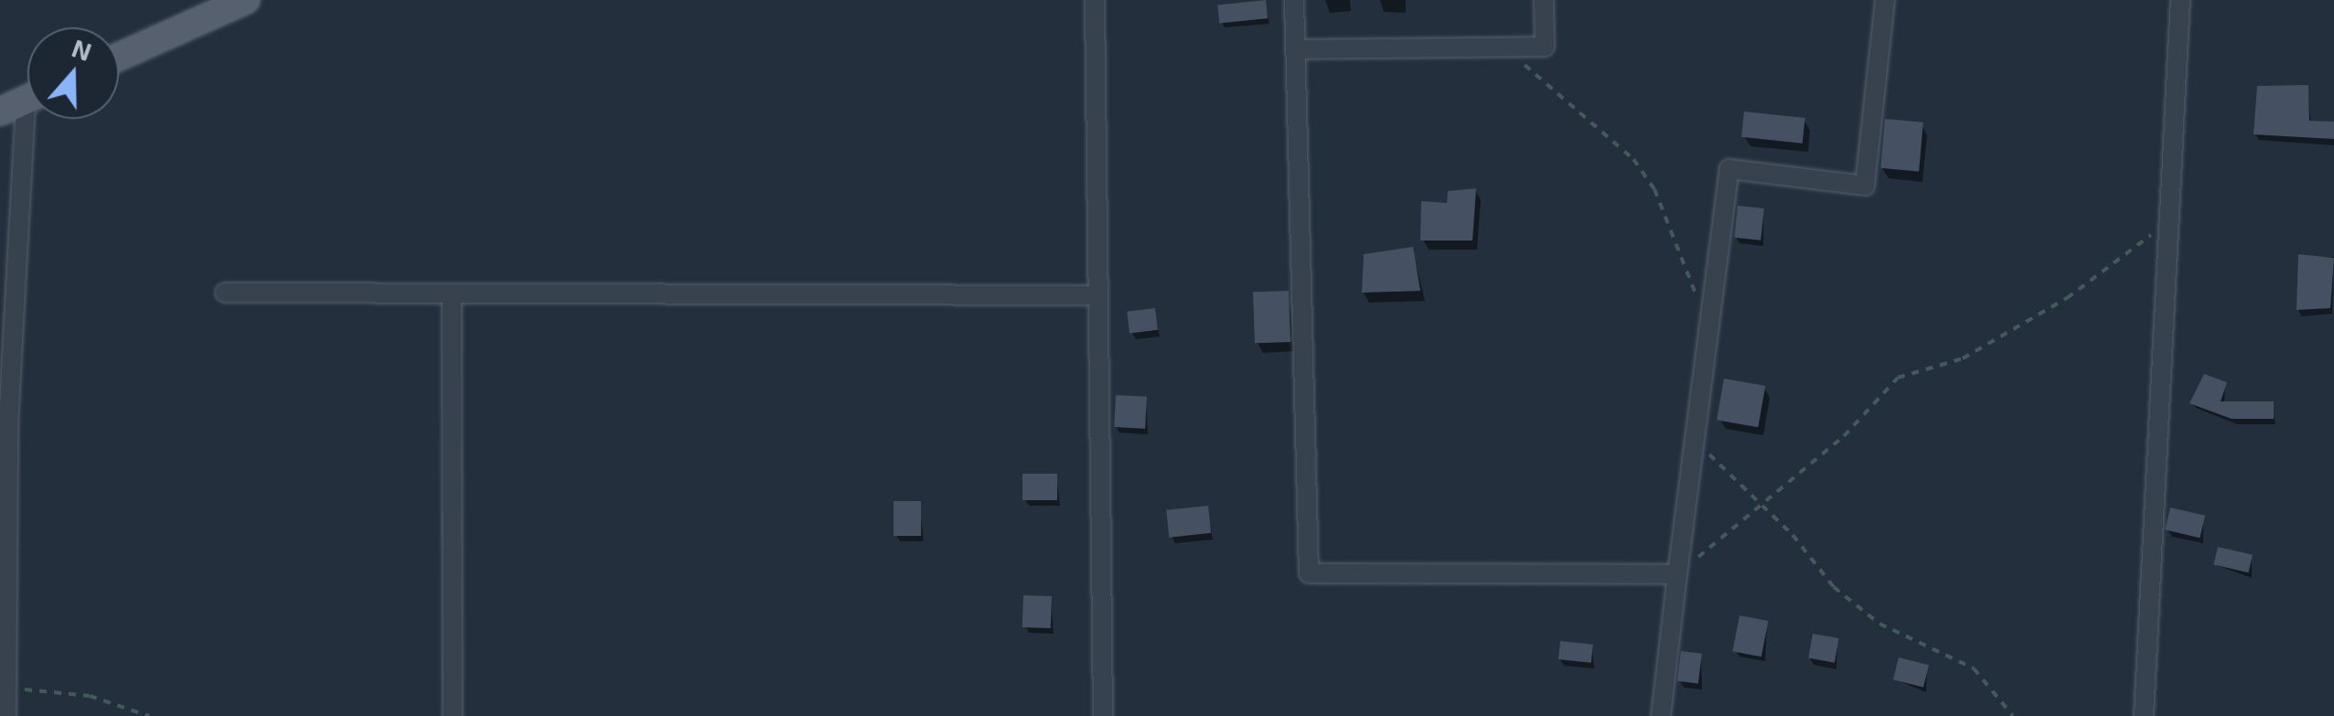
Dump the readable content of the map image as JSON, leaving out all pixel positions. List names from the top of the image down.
{
  "north": "top"
}
